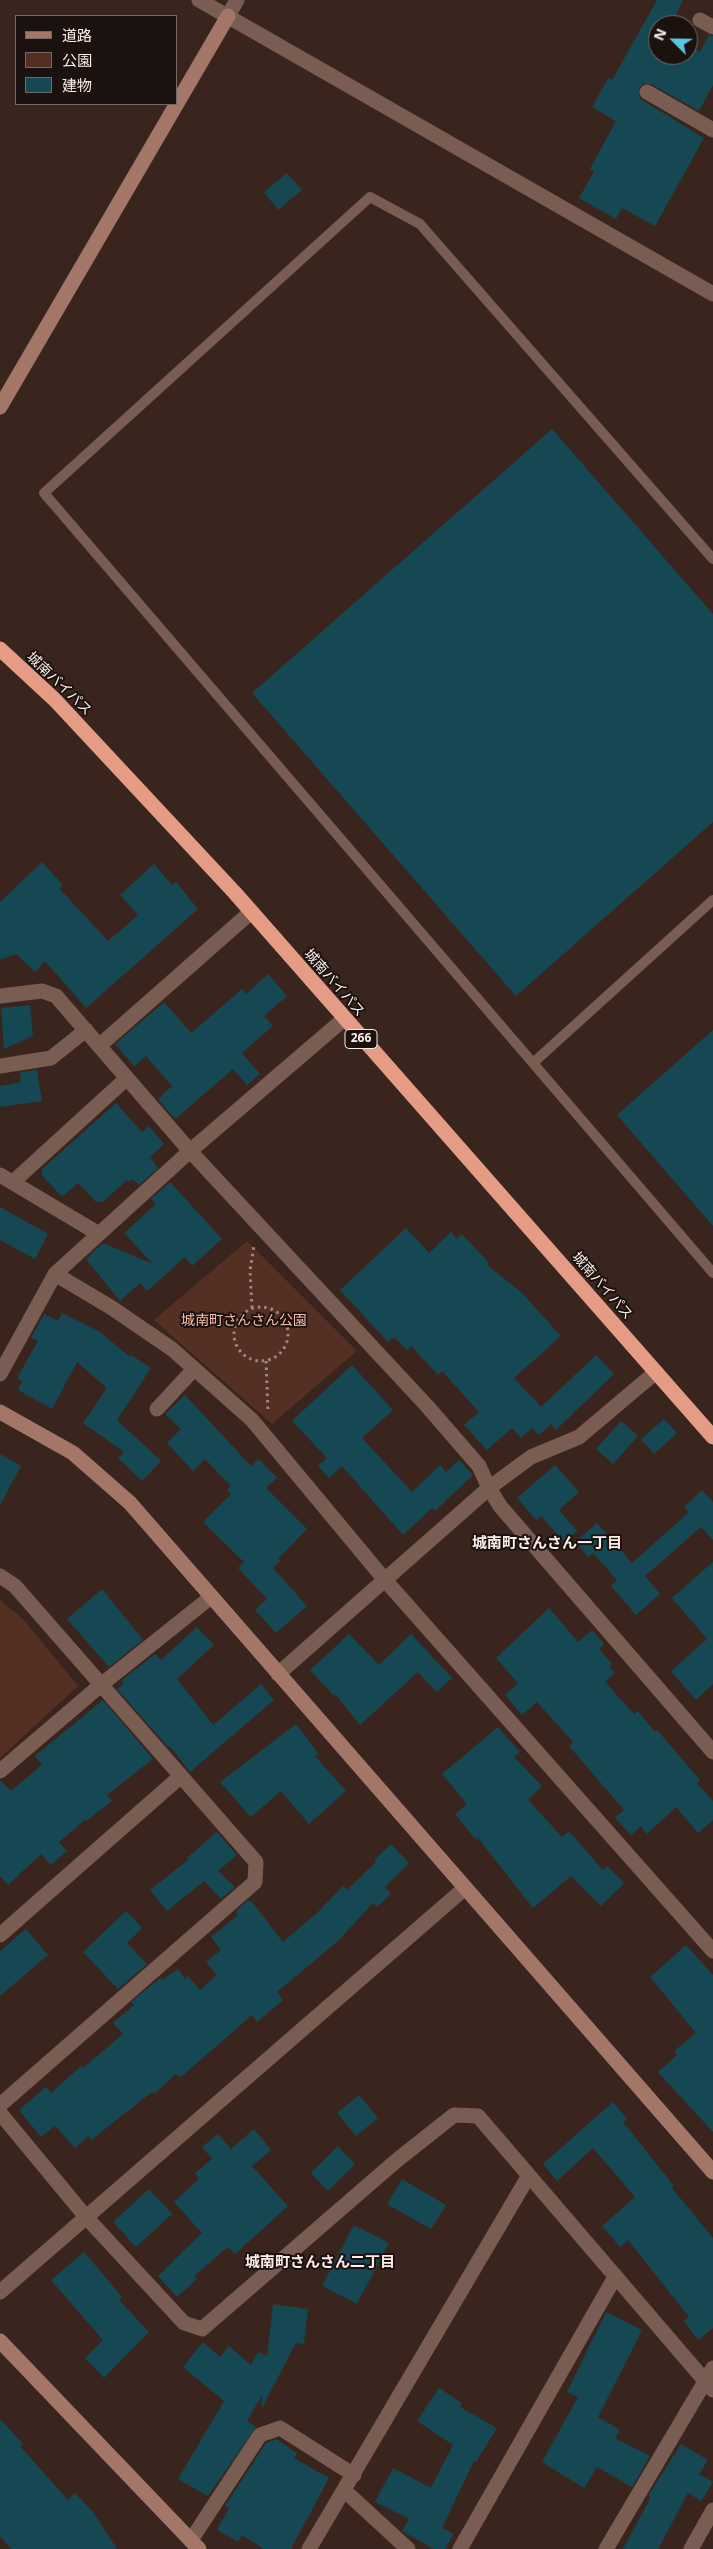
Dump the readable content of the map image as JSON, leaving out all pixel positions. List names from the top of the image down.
{
  "streets": {
    "highway": ["城南バイパス", "266"]
  },
  "districts": ["城南町さんさん一丁目", "城南町さんさん二丁目"],
  "parks": ["城南町さんさん公園"],
  "legend": ["道路", "公園", "建物"],
  "north": "top left"
}
